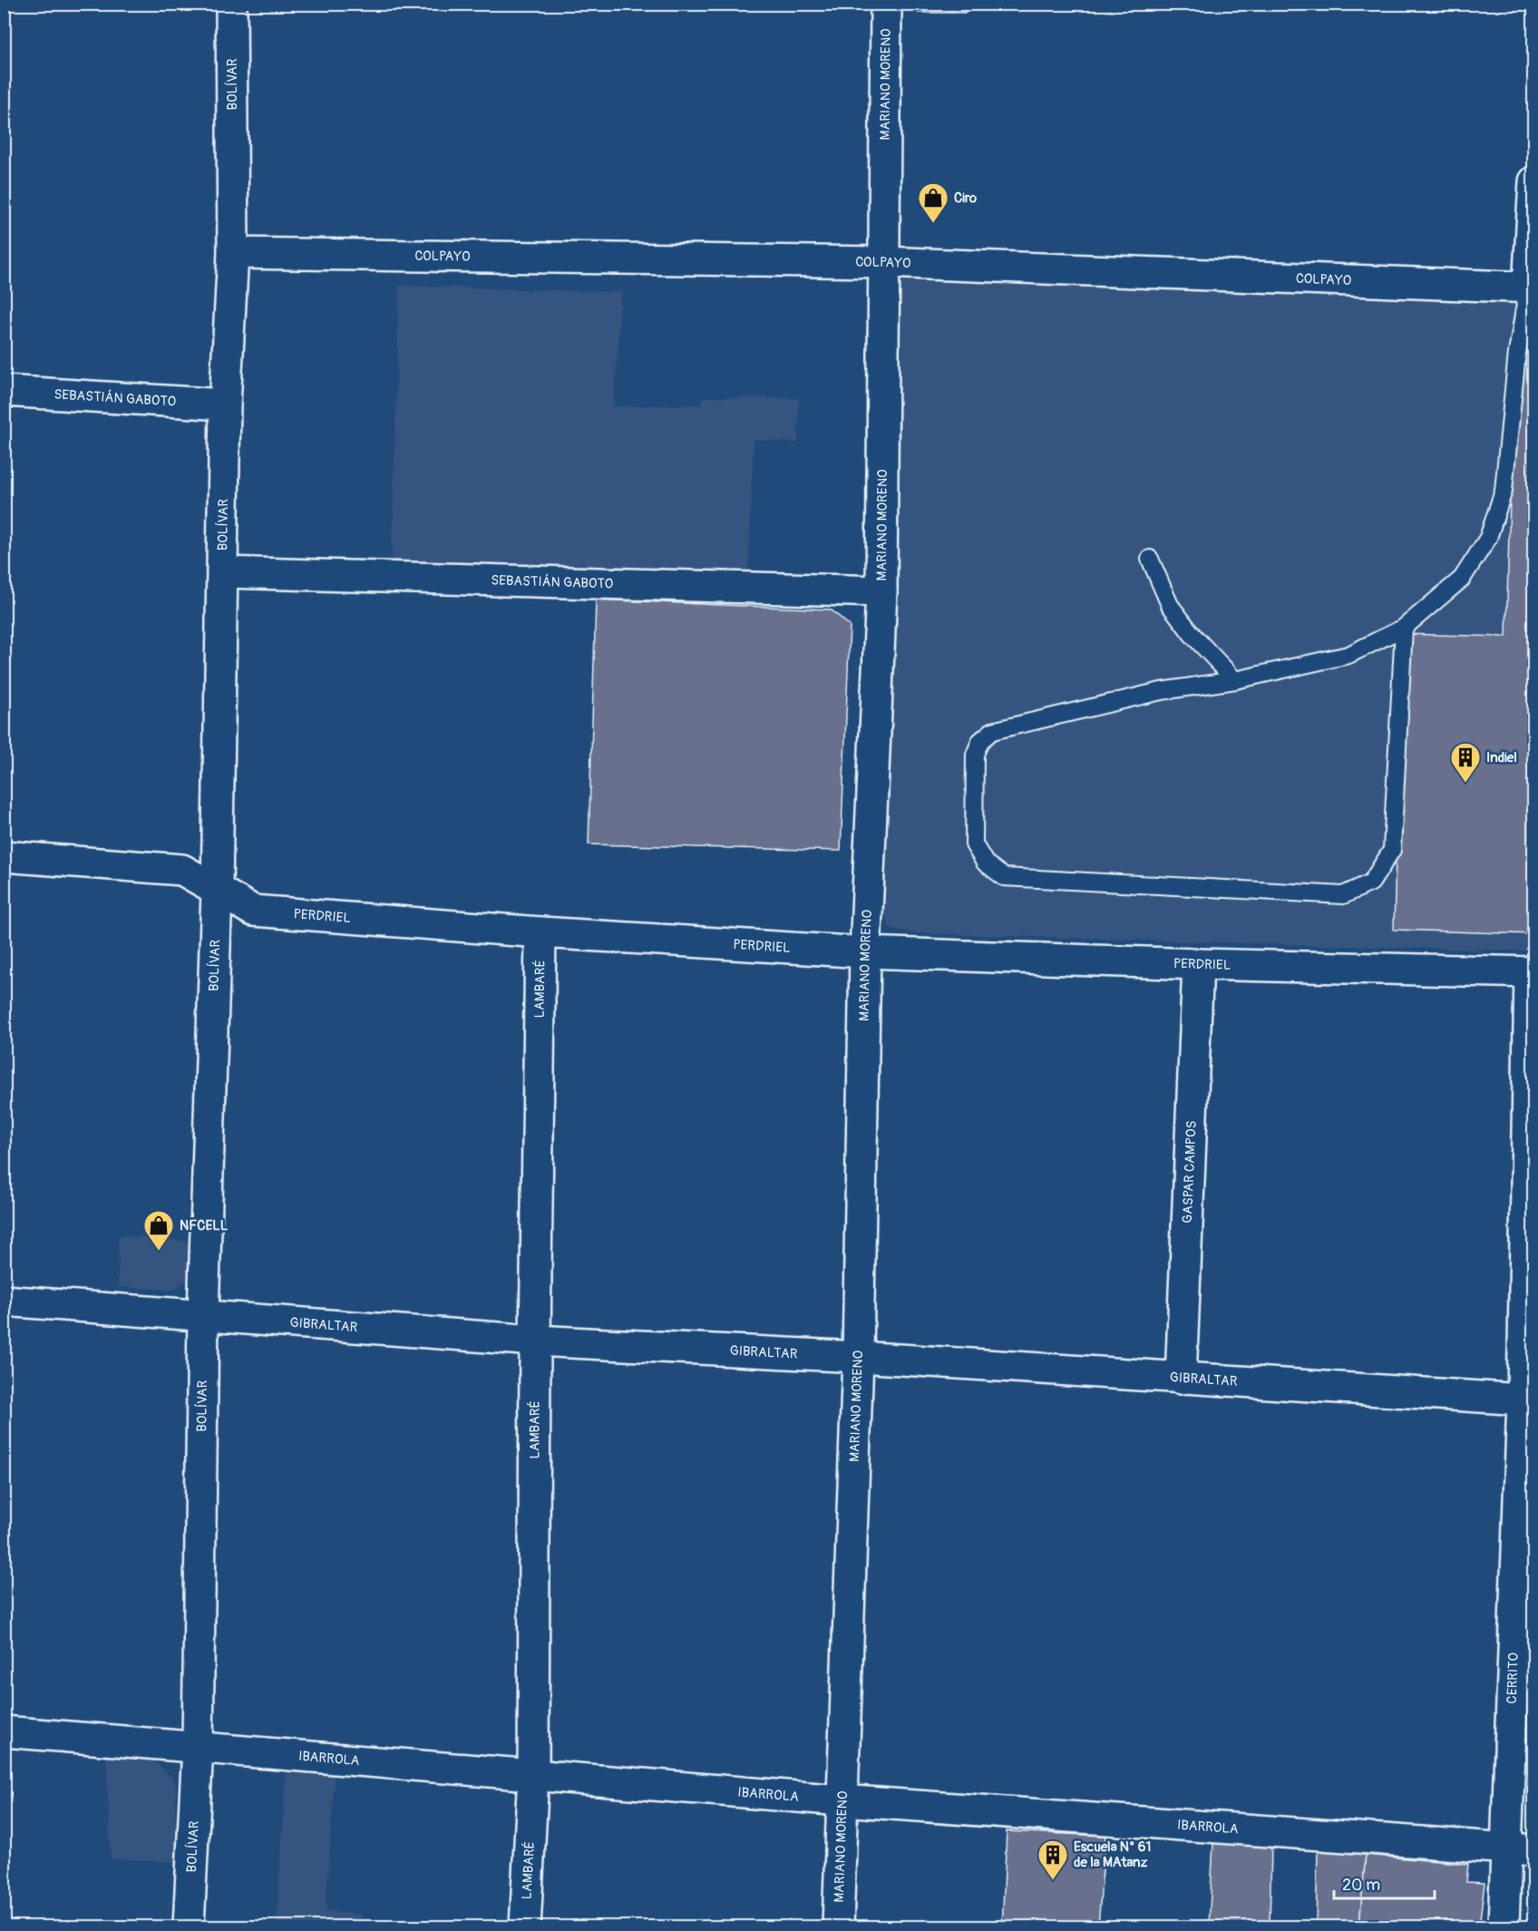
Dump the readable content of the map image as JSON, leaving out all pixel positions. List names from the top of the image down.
{
  "streets": {
    "street": [
      "BOLÍVAR",
      "MARIANO MORENO",
      "COLPAYO",
      "SEBASTIÁN GABOTO",
      "PERDRIEL",
      "LAMBARÉ",
      "GASPAR CAMPOS",
      "GIBRALTAR",
      "CERRITO",
      "IBARROLA"
    ]
  },
  "crossings": [
    ["BOLÍVAR", "COLPAYO"],
    ["BOLÍVAR", "SEBASTIÁN GABOTO"],
    ["BOLÍVAR", "PERDRIEL"],
    ["BOLÍVAR", "GIBRALTAR"],
    ["BOLÍVAR", "IBARROLA"],
    ["MARIANO MORENO", "COLPAYO"],
    ["MARIANO MORENO", "SEBASTIÁN GABOTO"],
    ["MARIANO MORENO", "PERDRIEL"],
    ["MARIANO MORENO", "GIBRALTAR"],
    ["MARIANO MORENO", "IBARROLA"],
    ["PERDRIEL", "LAMBARÉ"],
    ["PERDRIEL", "GASPAR CAMPOS"],
    ["PERDRIEL", "CERRITO"],
    ["LAMBARÉ", "GIBRALTAR"],
    ["LAMBARÉ", "IBARROLA"],
    ["GASPAR CAMPOS", "GIBRALTAR"],
    ["GIBRALTAR", "CERRITO"],
    ["CERRITO", "IBARROLA"]
  ],
  "places": {
    "shop": ["Ciro", "NFCELL"],
    "building": ["Indiel", "Escuela N° 61 de la MAtanz"]
  },
  "scale_bar": "20 m"
}
